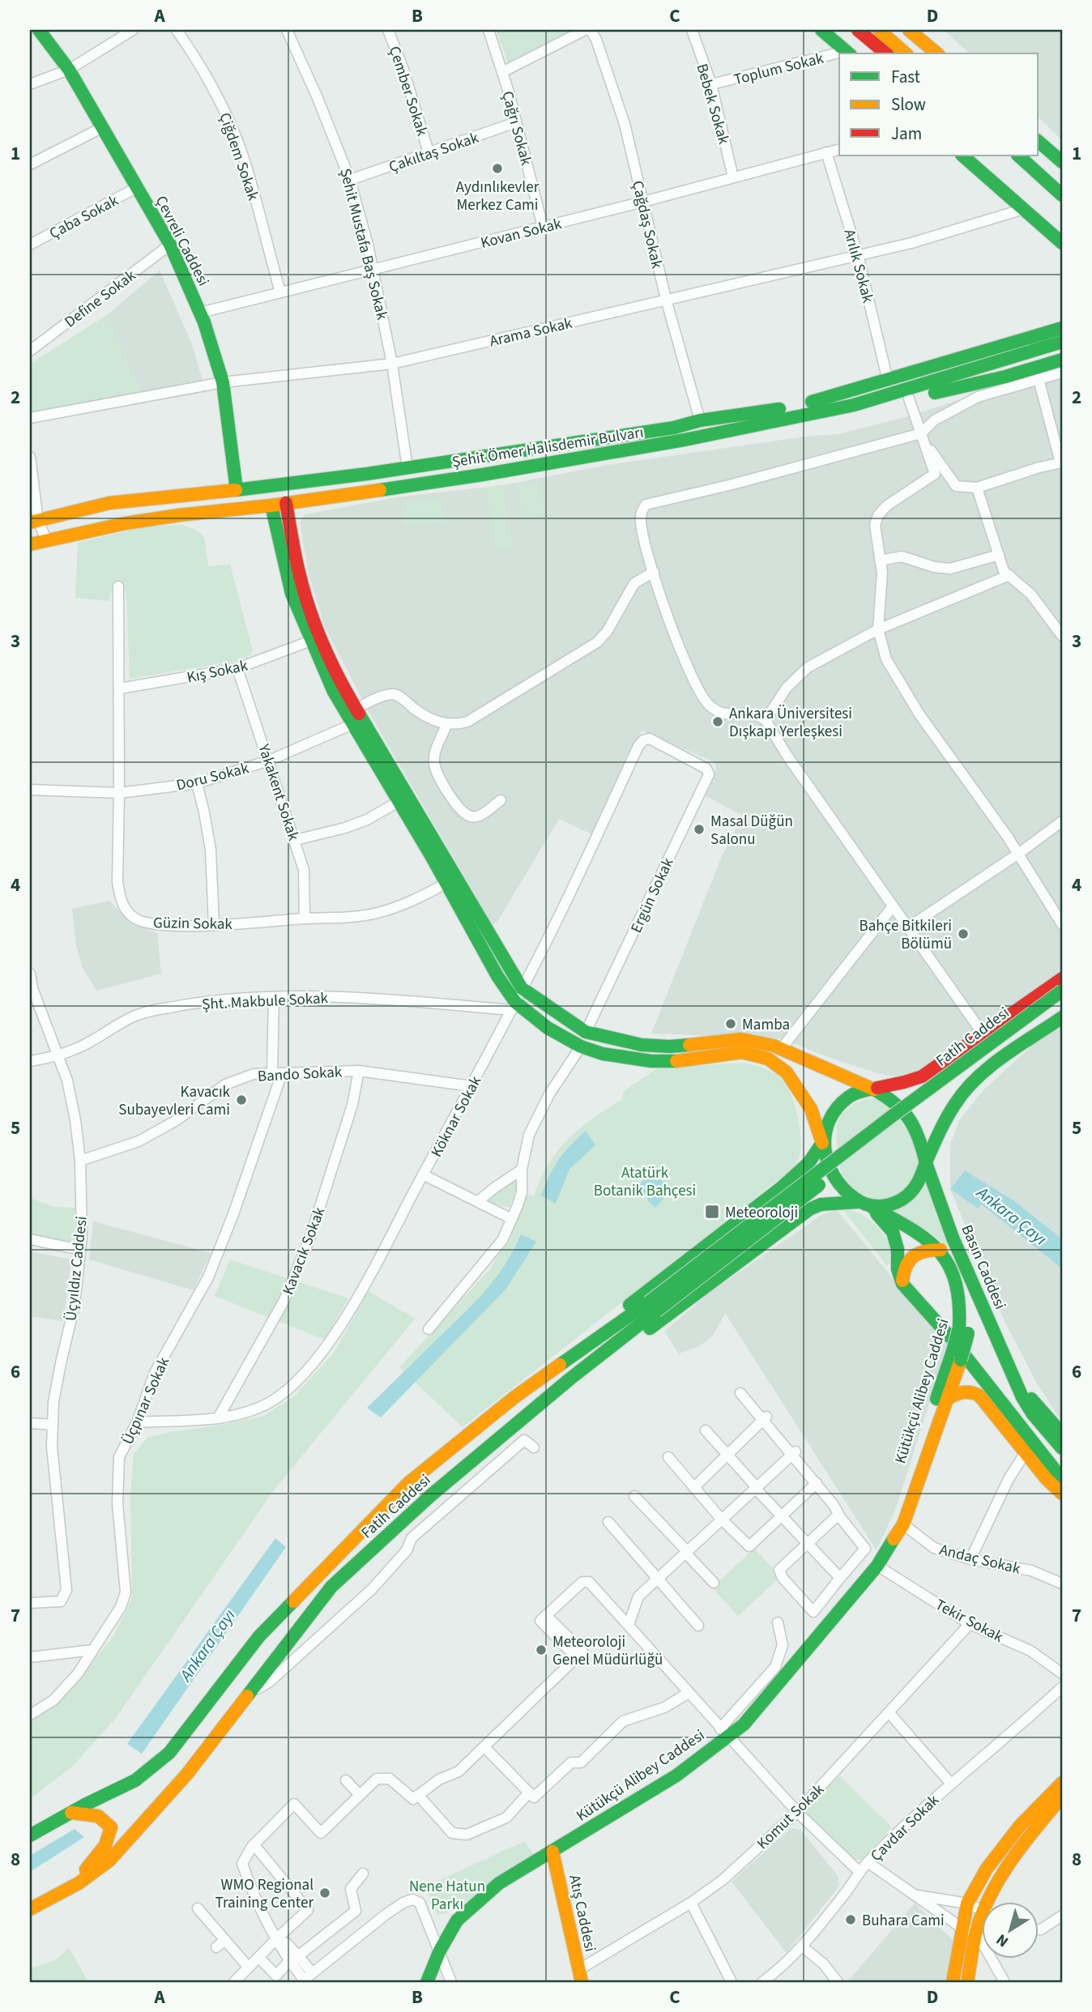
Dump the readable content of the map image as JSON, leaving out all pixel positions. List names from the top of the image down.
{
  "streets": {
    "main road": [
      "Çevreli Caddesi",
      "Şehit Ömer Halisdemir Bulvarı",
      "Fatih Caddesi",
      "Basın Caddesi",
      "Kütükçü Alibey Caddesi",
      "Atış Caddesi"
    ],
    "street": [
      "Toplum Sokak",
      "Çember Sokak",
      "Bebek Sokak",
      "Çağrı Sokak",
      "Çakıltaş Sokak",
      "Çiğdem Sokak",
      "Çaba Sokak",
      "Çağdaş Sokak",
      "Kovan Sokak",
      "Şehit Mustafa Baş Sokak",
      "Arılık Sokak",
      "Define Sokak",
      "Arama Sokak",
      "Kış Sokak",
      "Doru Sokak",
      "Yakakent Sokak",
      "Ergün Sokak",
      "Güzin Sokak",
      "Şht. Makbule Sokak",
      "Bando Sokak",
      "Köknar Sokak",
      "Kavacık Sokak",
      "Üçyıldız Caddesi",
      "Üçpınar Sokak",
      "Andaç Sokak",
      "Tekir Sokak",
      "Komut Sokak",
      "Çavdar Sokak"
    ]
  },
  "crossings": [
    ["Toplum Sokak", "Bebek Sokak"],
    ["Çember Sokak", "Çakıltaş Sokak"],
    ["Bebek Sokak", "Kovan Sokak"],
    ["Çağrı Sokak", "Çakıltaş Sokak"],
    ["Çağrı Sokak", "Kovan Sokak"],
    ["Çakıltaş Sokak", "Şehit Mustafa Baş Sokak"],
    ["Çiğdem Sokak", "Kovan Sokak"],
    ["Çaba Sokak", "Çevreli Caddesi"],
    ["Çağdaş Sokak", "Kovan Sokak"],
    ["Çağdaş Sokak", "Arama Sokak"],
    ["Çağdaş Sokak", "Şehit Ömer Halisdemir Bulvarı"],
    ["Kovan Sokak", "Çevreli Caddesi"],
    ["Kovan Sokak", "Şehit Mustafa Baş Sokak"],
    ["Kovan Sokak", "Arılık Sokak"],
    ["Çevreli Caddesi", "Define Sokak"],
    ["Çevreli Caddesi", "Arama Sokak"],
    ["Çevreli Caddesi", "Şehit Ömer Halisdemir Bulvarı"],
    ["Şehit Mustafa Baş Sokak", "Arama Sokak"],
    ["Şehit Mustafa Baş Sokak", "Şehit Ömer Halisdemir Bulvarı"],
    ["Arılık Sokak", "Arama Sokak"],
    ["Arılık Sokak", "Şehit Ömer Halisdemir Bulvarı"],
    ["Kış Sokak", "Yakakent Sokak"],
    ["Kış Sokak", "Güzin Sokak"],
    ["Doru Sokak", "Yakakent Sokak"],
    ["Doru Sokak", "Güzin Sokak"],
    ["Yakakent Sokak", "Güzin Sokak"],
    ["Ergün Sokak", "Köknar Sokak"],
    ["Şht. Makbule Sokak", "Köknar Sokak"],
    ["Şht. Makbule Sokak", "Üçyıldız Caddesi"],
    ["Şht. Makbule Sokak", "Üçpınar Sokak"],
    ["Bando Sokak", "Köknar Sokak"],
    ["Bando Sokak", "Kavacık Sokak"],
    ["Bando Sokak", "Üçyıldız Caddesi"],
    ["Bando Sokak", "Üçpınar Sokak"],
    ["Köknar Sokak", "Kavacık Sokak"],
    ["Köknar Sokak", "Üçpınar Sokak"],
    ["Basın Caddesi", "Kütükçü Alibey Caddesi"],
    ["Kütükçü Alibey Caddesi", "Andaç Sokak"],
    ["Kütükçü Alibey Caddesi", "Tekir Sokak"],
    ["Kütükçü Alibey Caddesi", "Atış Caddesi"],
    ["Tekir Sokak", "Komut Sokak"],
    ["Komut Sokak", "Atış Caddesi"]
  ],
  "water": ["Ankara Çayı"],
  "parks": ["Atatürk Botanik Bahçesi", "Nene Hatun Parkı"],
  "places": {
    "other": [
      "Aydınlıkevler Merkez Cami",
      "Ankara Üniversitesi Dışkapı Yerleşkesi",
      "Masal Düğün Salonu",
      "Bahçe Bitkileri Bölümü",
      "Mamba",
      "Kavacık Subayevleri Cami",
      "Meteoroloji Genel Müdürlüğü",
      "WMO Regional Training Center",
      "Buhara Cami"
    ],
    "transit": ["Meteoroloji"]
  },
  "legend": ["Fast", "Slow", "Jam"],
  "north": "bottom left",
  "grid": {
    "columns": [
      "A",
      "B",
      "C",
      "D"
    ],
    "rows": [
      "1",
      "2",
      "3",
      "4",
      "5",
      "6",
      "7",
      "8"
    ]
  }
}
